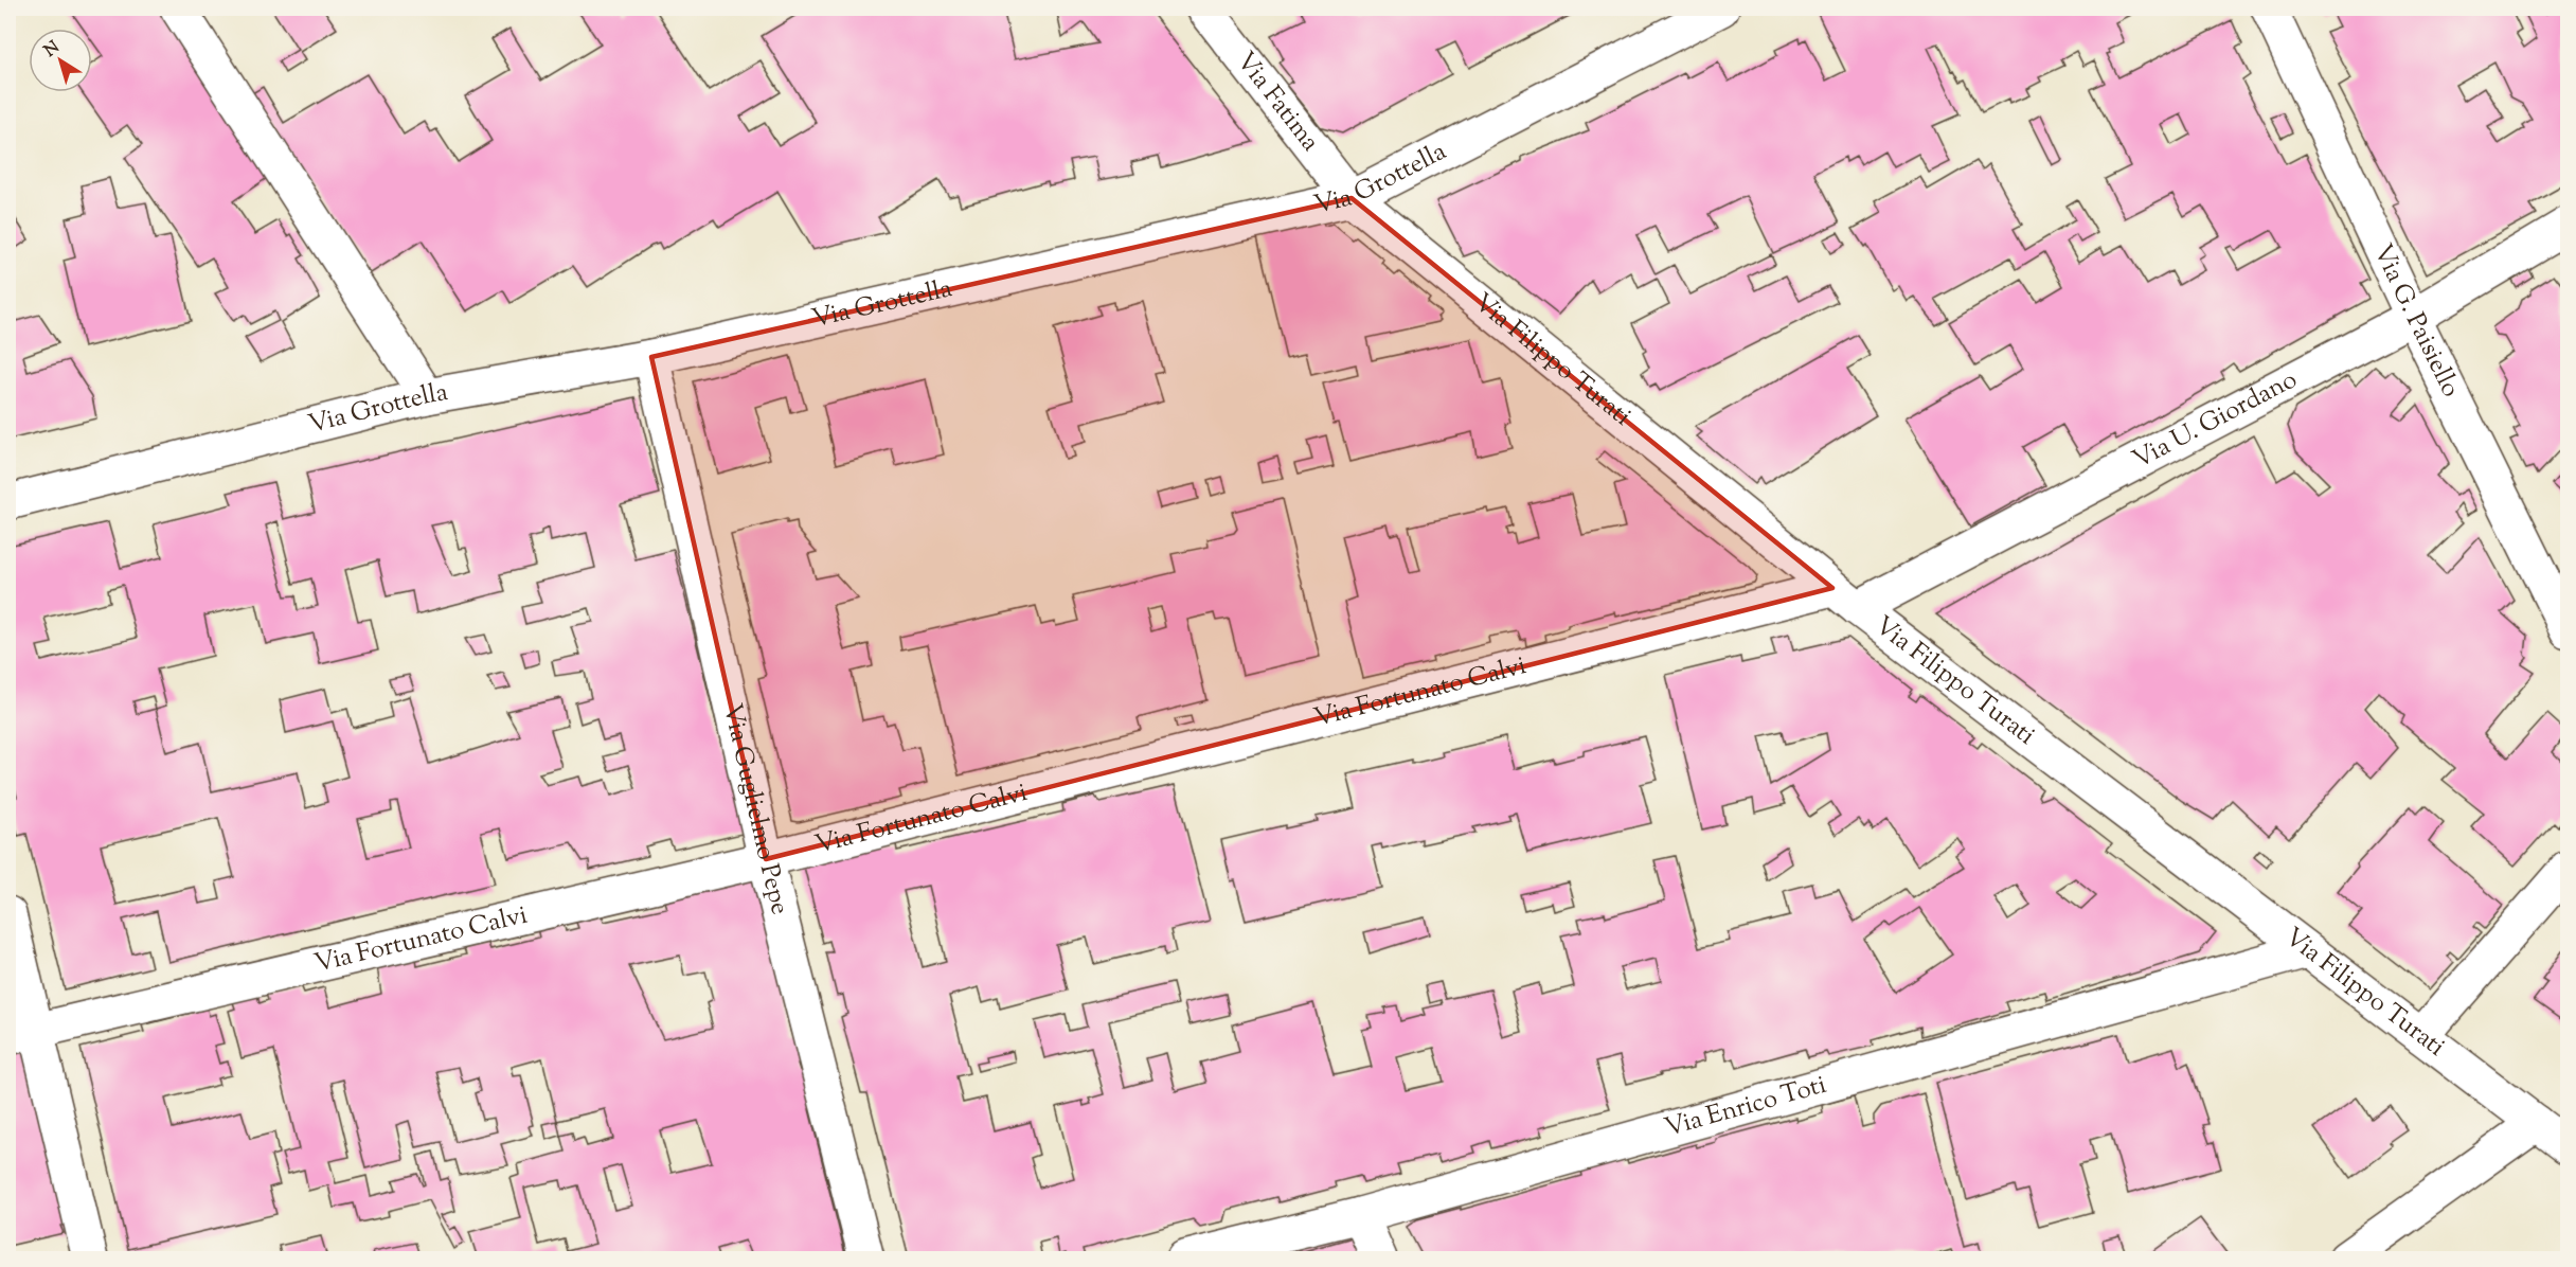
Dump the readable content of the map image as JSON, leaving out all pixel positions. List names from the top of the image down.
{
  "streets": {
    "street": [
      "Via Fatima",
      "Via Grottella",
      "Via G. Paisiello",
      "Via Filippo Turati",
      "Via U. Giordano",
      "Via Fortunato Calvi",
      "Via Guglielmo Pepe",
      "Via Enrico Toti"
    ]
  },
  "crossings": [
    ["Via Fatima", "Via Grottella"],
    ["Via Fatima", "Via Filippo Turati"],
    ["Via Grottella", "Via Filippo Turati"],
    ["Via Grottella", "Via Guglielmo Pepe"],
    ["Via G. Paisiello", "Via U. Giordano"],
    ["Via Filippo Turati", "Via U. Giordano"],
    ["Via Filippo Turati", "Via Fortunato Calvi"],
    ["Via Filippo Turati", "Via Enrico Toti"],
    ["Via U. Giordano", "Via Fortunato Calvi"],
    ["Via Fortunato Calvi", "Via Guglielmo Pepe"]
  ],
  "north": "top left"
}
